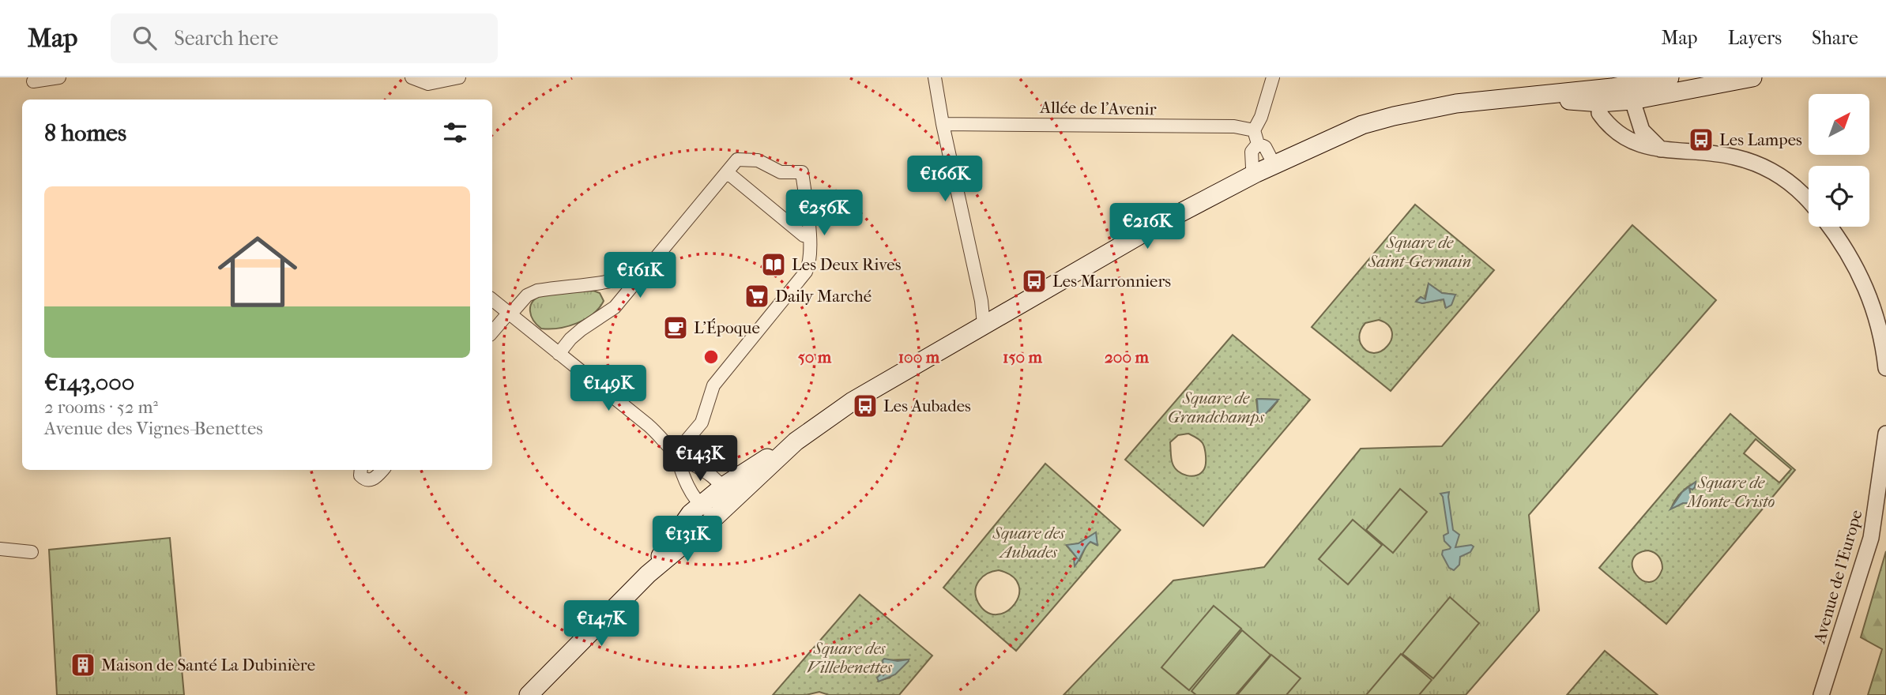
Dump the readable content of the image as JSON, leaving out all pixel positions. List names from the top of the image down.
{
  "streets": {
    "street": ["Allée de l'Avenir", "Avenue de l'Europe"]
  },
  "parks": [
    "Square de Saint-Germain",
    "Square de Grandchamps",
    "Square de Monte-Cristo",
    "Square des Aubades",
    "Square des Villebenettes"
  ],
  "places": {
    "bus stop": ["Les Lampes", "Les Marronniers", "Les Aubades"],
    "library": ["Les Deux Rives"],
    "supermarket": ["Daily Marché"],
    "cafe": ["L'Époque"],
    "building": ["Maison de Santé La Dubinière"]
  },
  "north": "top right",
  "page": {
    "header": "Map",
    "search": "Search here",
    "nav": ["Map", "Layers", "Share"],
    "heading": "8 homes",
    "price": [
      "€166K",
      "€256K",
      "€216K",
      "€161K",
      "€149K",
      "€143K",
      "€131K",
      "€147K"
    ],
    "list": [
      {
        "name": "€143,000",
        "note": "2 rooms · 52 m² · Avenue des Vignes-Benettes"
      }
    ]
  },
  "rings": [
    "50 m",
    "100 m",
    "150 m",
    "200 m"
  ]
}
